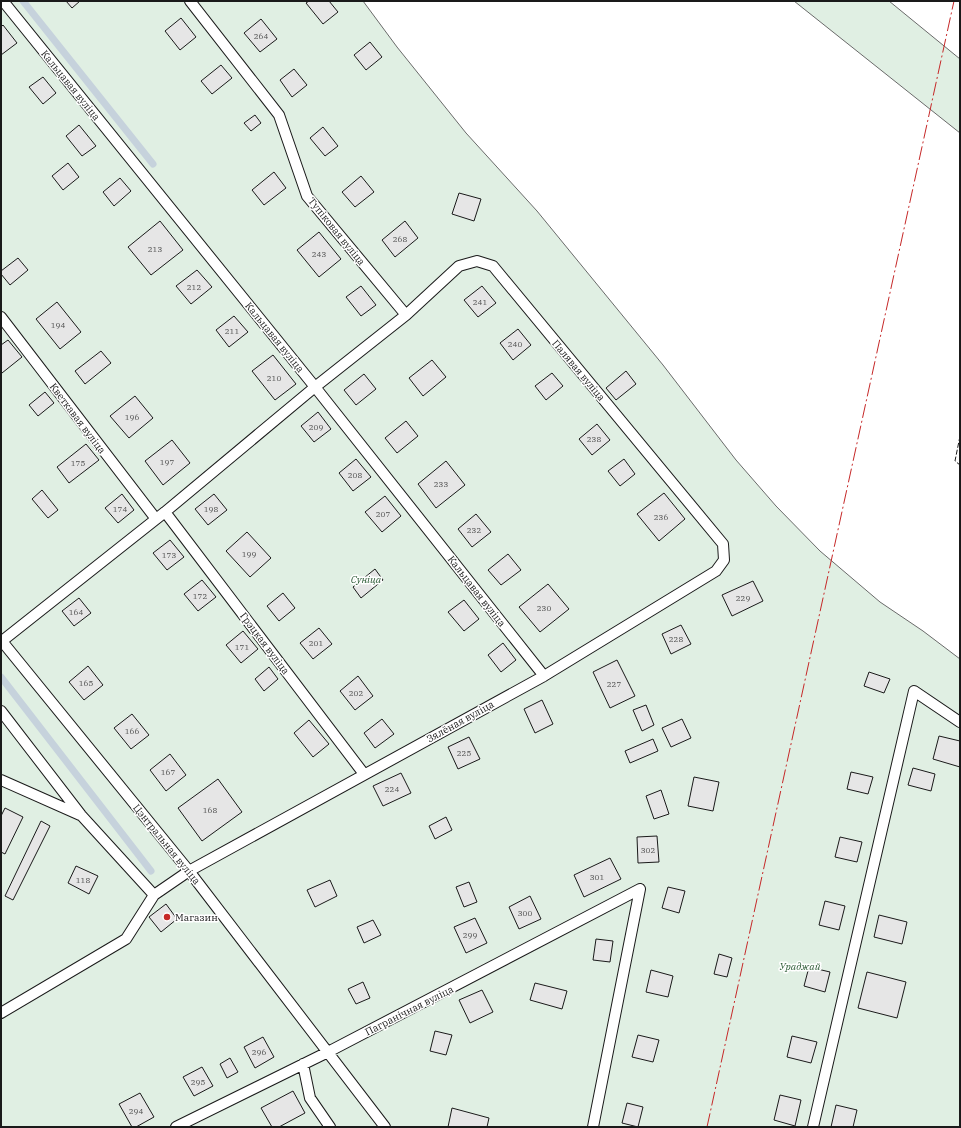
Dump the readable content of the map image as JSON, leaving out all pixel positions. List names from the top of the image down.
{
  "streets": {
    "lane": [
      "Кальцавая вуліца",
      "Тупіковая вуліца",
      "Палявая вуліца",
      "Кветкавая вуліца",
      "Грэцкая вуліца",
      "Зялёная вуліца",
      "Цэнтральная вуліца",
      "Пагранічная вуліца"
    ]
  },
  "crossings": [
    ["Кальцавая вуліца", "Палявая вуліца"],
    ["Кальцавая вуліца", "Зялёная вуліца"],
    ["Тупіковая вуліца", "Палявая вуліца"],
    ["Палявая вуліца", "Кветкавая вуліца"],
    ["Палявая вуліца", "Грэцкая вуліца"],
    ["Палявая вуліца", "Зялёная вуліца"],
    ["Палявая вуліца", "Цэнтральная вуліца"],
    ["Грэцкая вуліца", "Зялёная вуліца"],
    ["Зялёная вуліца", "Цэнтральная вуліца"],
    ["Цэнтральная вуліца", "Пагранічная вуліца"]
  ],
  "parks": ["Суніца", "Ураджай"],
  "places": ["Магазин"],
  "house_numbers": [
    "264",
    "268",
    "213",
    "243",
    "212",
    "241",
    "194",
    "211",
    "240",
    "210",
    "196",
    "209",
    "238",
    "197",
    "175",
    "208",
    "233",
    "174",
    "198",
    "207",
    "236",
    "232",
    "199",
    "173",
    "172",
    "229",
    "230",
    "164",
    "228",
    "201",
    "171",
    "165",
    "227",
    "202",
    "166",
    "225",
    "167",
    "224",
    "168",
    "302",
    "301",
    "118",
    "300",
    "299",
    "296",
    "295",
    "294"
  ]
}
